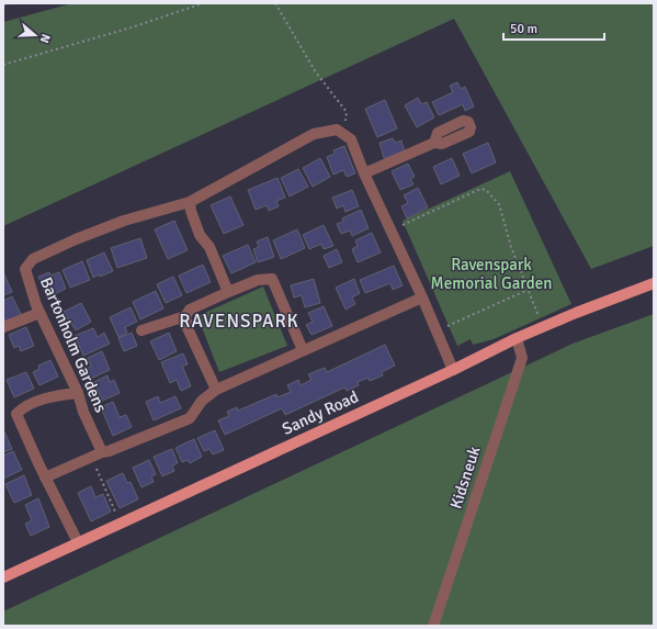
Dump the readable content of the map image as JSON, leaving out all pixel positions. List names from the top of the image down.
{
  "streets": {
    "main road": ["Sandy Road"],
    "street": ["Bartonholm Gardens", "Kidsneuk"]
  },
  "crossings": [
    ["Sandy Road", "Kidsneuk"]
  ],
  "districts": ["RAVENSPARK"],
  "parks": ["Ravenspark Memorial Garden"],
  "scale_bar": "50 m",
  "north": "right"
}
